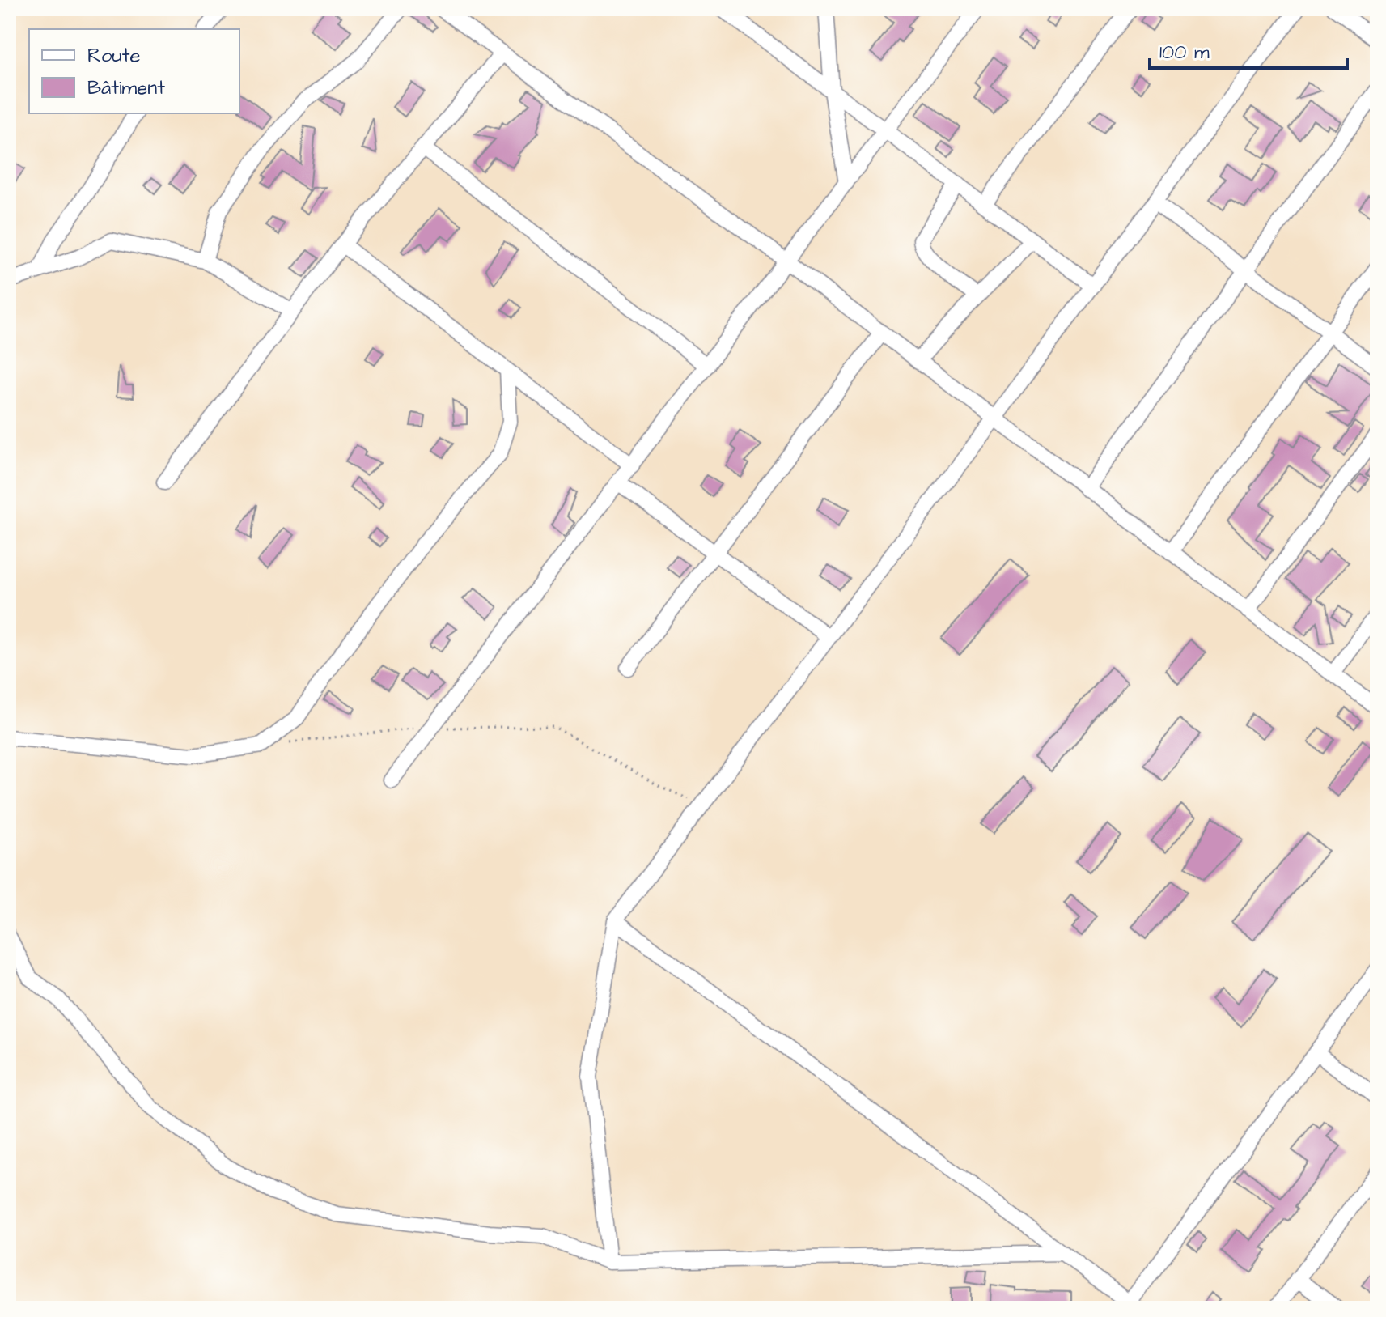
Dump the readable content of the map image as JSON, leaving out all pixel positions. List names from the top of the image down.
{
  "legend": ["Route", "Bâtiment"],
  "scale_bar": "100 m"
}
